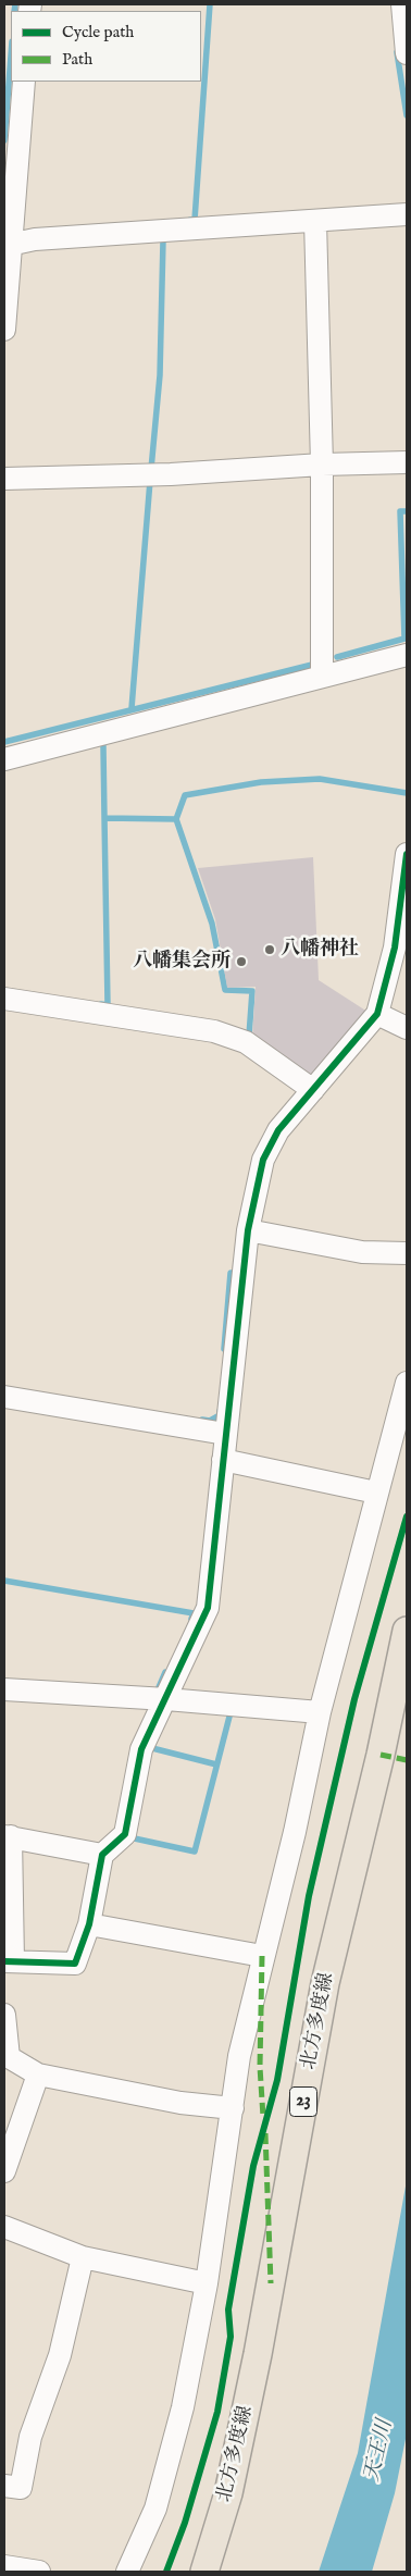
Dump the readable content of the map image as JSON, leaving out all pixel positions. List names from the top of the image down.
{
  "streets": {
    "main road": ["北方多度線", "23"]
  },
  "water": ["天王川"],
  "places": ["八幡神社", "八幡集会所"],
  "legend": ["Cycle path", "Path"]
}
